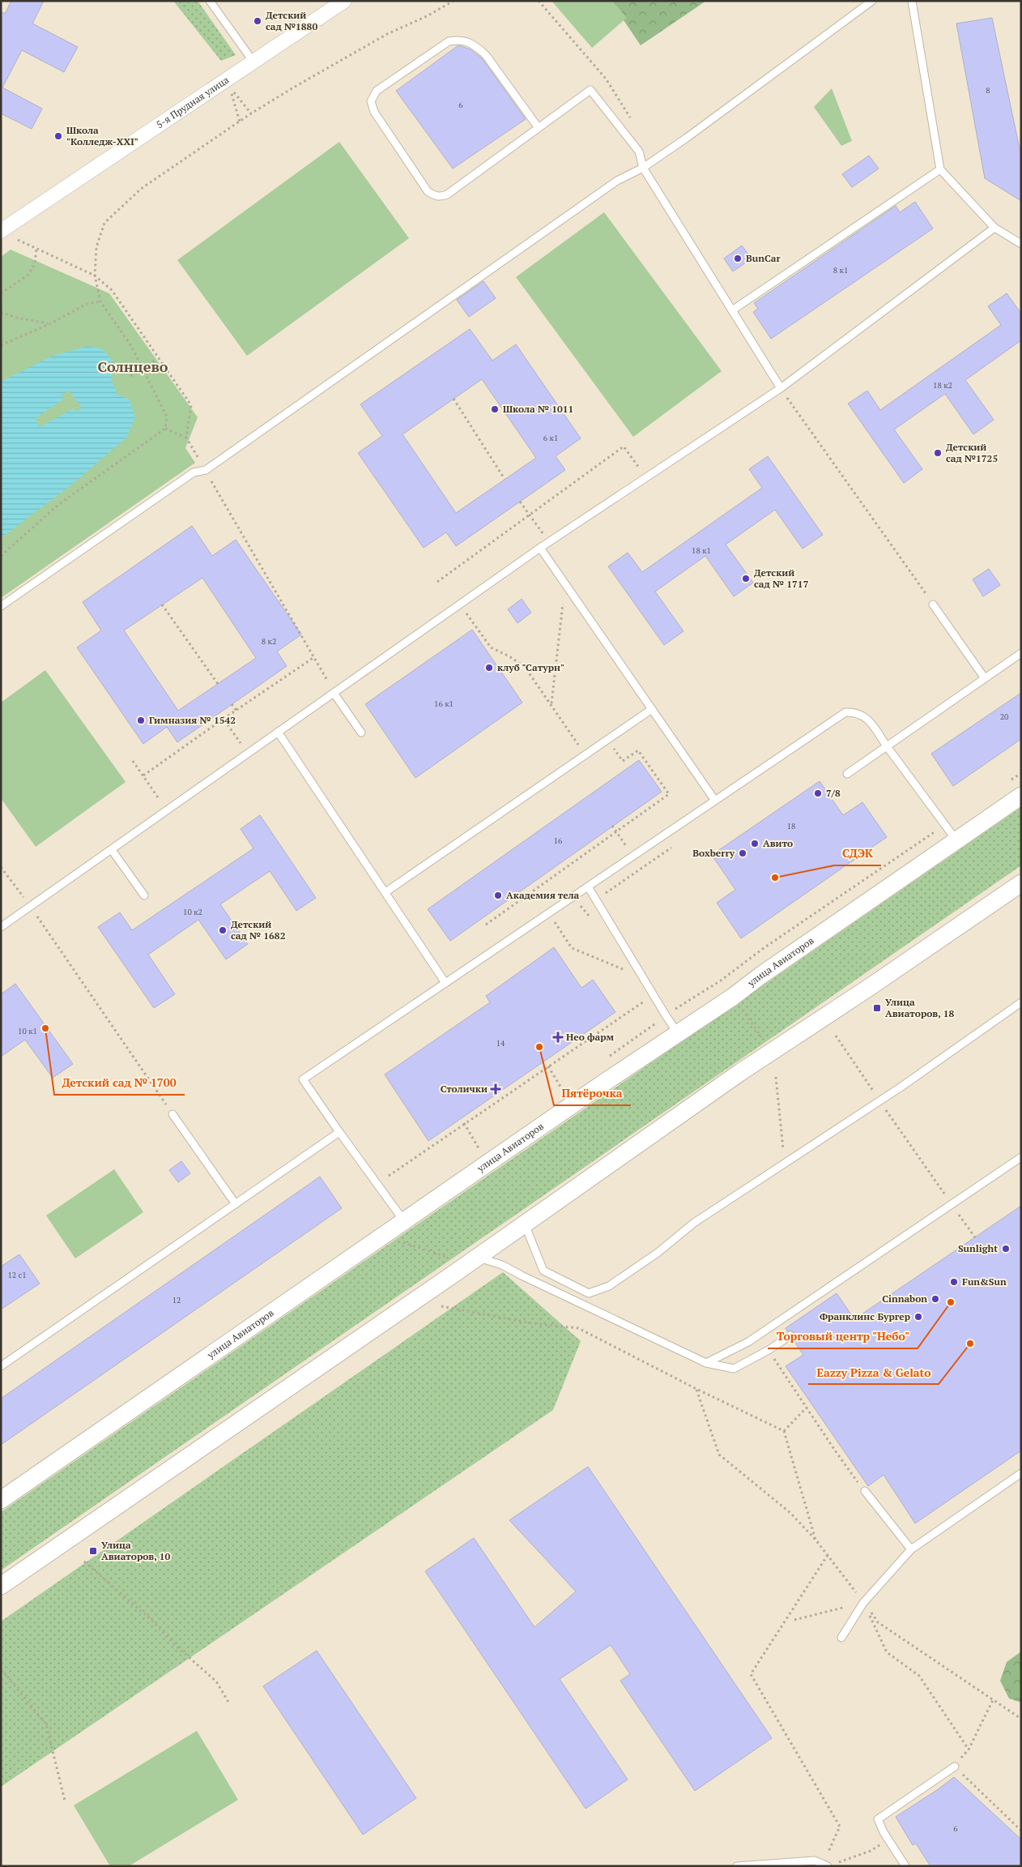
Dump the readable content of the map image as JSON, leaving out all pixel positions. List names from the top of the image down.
{
  "streets": {
    "street": ["5-я Прудная улица", "улица Авиаторов"]
  },
  "districts": ["Солнцево"],
  "places": {
    "other": [
      "Детский сад №1880",
      "Школа \"Колледж-XXI\"",
      "BunCar",
      "Школа № 1011",
      "Детский сад №1725",
      "Детский сад № 1717",
      "клуб \"Сатурн\"",
      "Гимназия № 1542",
      "7/8",
      "Авито",
      "Boxberry",
      "СДЭК",
      "Академия тела",
      "Детский сад № 1682",
      "Детский сад № 1700",
      "Пятёрочка",
      "Sunlight",
      "Fun&Sun",
      "Cinnabon",
      "Торговый центр \"Небо\"",
      "Франклинс Бургер",
      "Eazzy Pizza & Gelato"
    ],
    "transit": ["Улица Авиаторов, 18", "Улица Авиаторов, 10"],
    "health": ["Нео фарм", "Столички"]
  },
  "house_numbers": [
    "8",
    "6",
    "8 к1",
    "18 к2",
    "6 к1",
    "18 к1",
    "8 к2",
    "16 к1",
    "20",
    "18",
    "16",
    "10 к2",
    "10 к1",
    "14",
    "12 с1",
    "12",
    "6"
  ]
}
